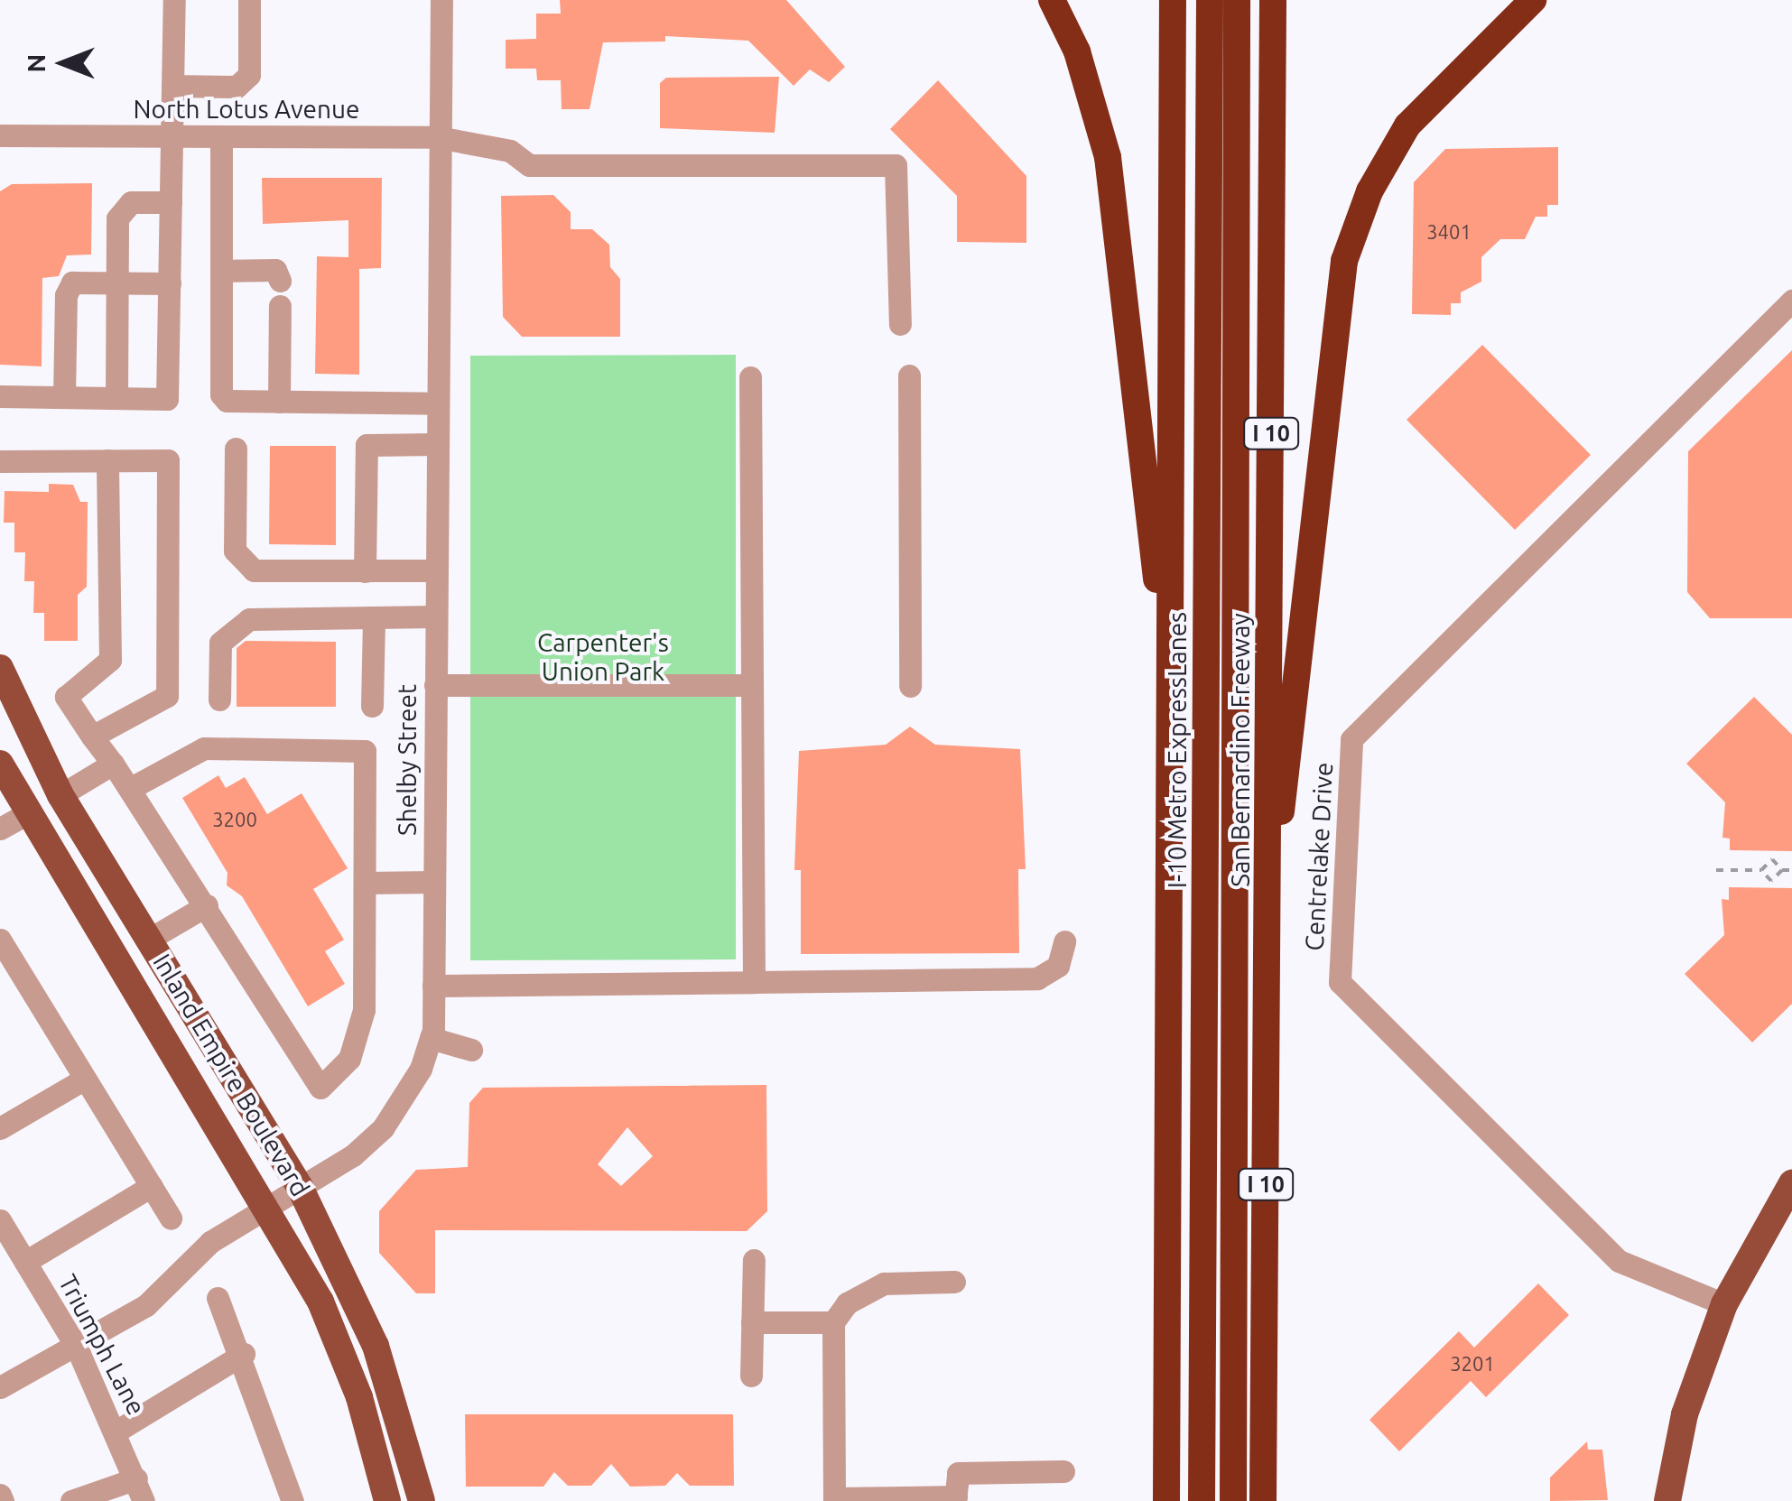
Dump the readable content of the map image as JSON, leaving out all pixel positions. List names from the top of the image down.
{
  "streets": {
    "highway": ["I 10", "I-10 Metro ExpressLanes", "San Bernardino Freeway"],
    "main road": ["Inland Empire Boulevard"],
    "street": [
      "North Lotus Avenue",
      "Shelby Street",
      "Centrelake Drive",
      "Triumph Lane"
    ]
  },
  "crossings": [
    ["North Lotus Avenue", "Shelby Street"],
    ["Shelby Street", "Inland Empire Boulevard"],
    ["Shelby Street", "Triumph Lane"]
  ],
  "parks": ["Carpenter's Union Park"],
  "house_numbers": ["3401", "3200", "3201"],
  "north": "left"
}
